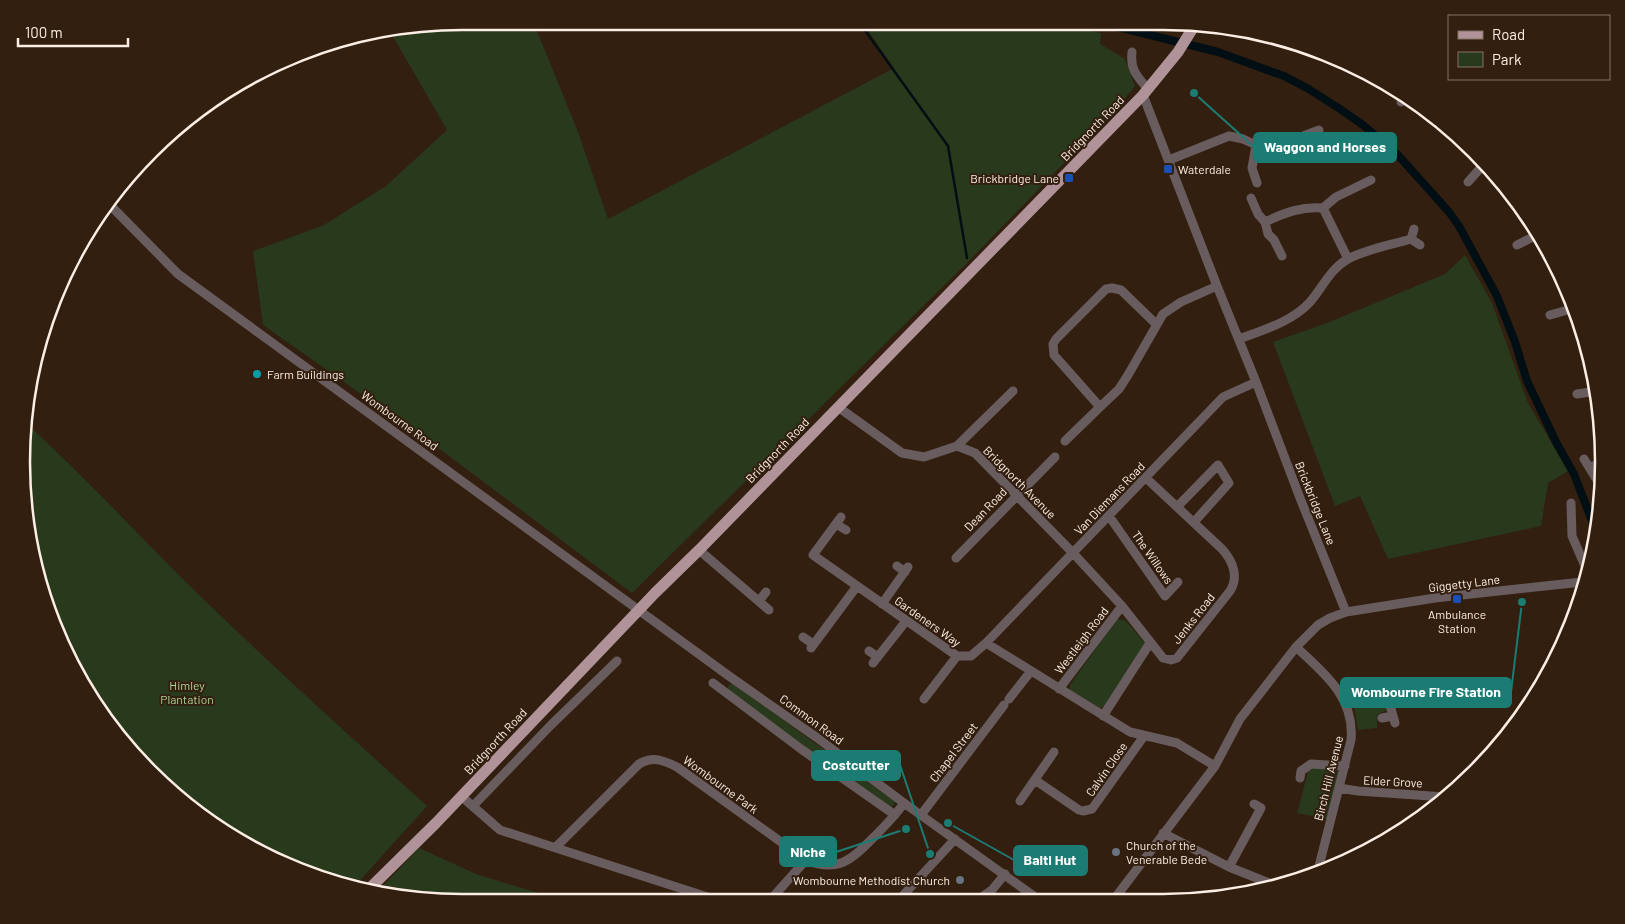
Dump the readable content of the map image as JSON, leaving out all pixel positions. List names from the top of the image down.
{
  "streets": {
    "main road": ["Bridgnorth Road"],
    "street": [
      "Wombourne Road",
      "Bridgnorth Avenue",
      "Van Diemans Road",
      "Brickbridge Lane",
      "Dean Road",
      "The Willows",
      "Giggetty Lane",
      "Jenks Road",
      "Gardeners Way",
      "Westleigh Road",
      "Common Road",
      "Chapel Street",
      "Calvin Close",
      "Birch Hill Avenue",
      "Elder Grove",
      "Wombourne Park"
    ]
  },
  "crossings": [
    ["Bridgnorth Road", "Wombourne Road"],
    ["Bridgnorth Road", "Brickbridge Lane"],
    ["Bridgnorth Road", "Common Road"],
    ["Wombourne Road", "Common Road"],
    ["Bridgnorth Avenue", "Van Diemans Road"],
    ["Bridgnorth Avenue", "Dean Road"],
    ["Bridgnorth Avenue", "Jenks Road"],
    ["Van Diemans Road", "Brickbridge Lane"],
    ["Van Diemans Road", "The Willows"],
    ["Van Diemans Road", "Jenks Road"],
    ["Van Diemans Road", "Gardeners Way"],
    ["Brickbridge Lane", "Giggetty Lane"],
    ["Giggetty Lane", "Birch Hill Avenue"],
    ["Jenks Road", "Westleigh Road"],
    ["Common Road", "Chapel Street"],
    ["Common Road", "Wombourne Park"],
    ["Birch Hill Avenue", "Elder Grove"]
  ],
  "parks": ["Himley Plantation"],
  "places": {
    "other": [
      "Waggon and Horses",
      "Farm Buildings",
      "Wombourne Fire Station",
      "Balti Hut",
      "Niche",
      "Church of the Venerable Bede",
      "Costcutter",
      "Wombourne Methodist Church"
    ],
    "transit": ["Waterdale", "Brickbridge Lane", "Ambulance Station"]
  },
  "legend": ["Road", "Park"],
  "scale_bar": "100 m"
}
